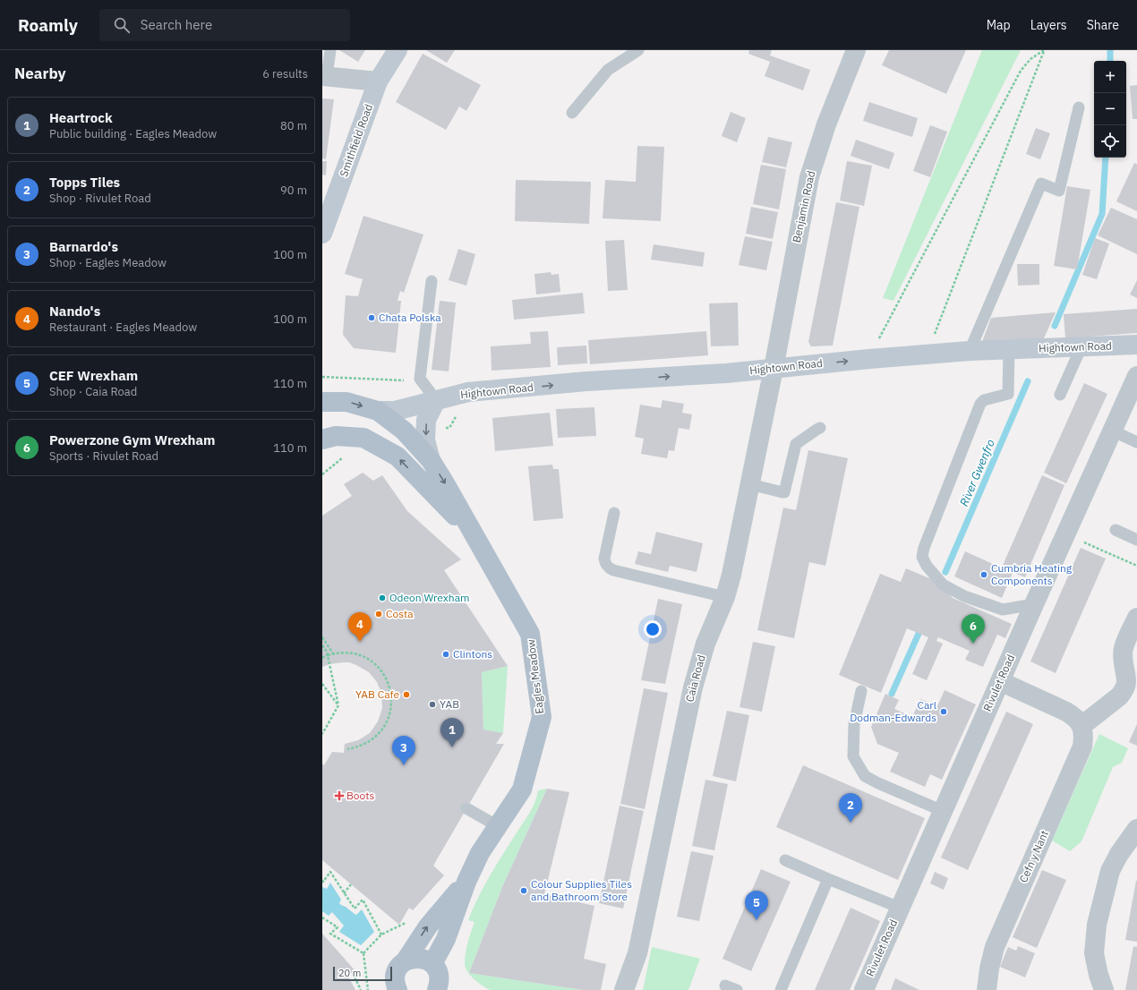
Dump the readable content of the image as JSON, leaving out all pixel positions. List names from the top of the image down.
{
  "streets": {
    "main road": ["Eagles Meadow"],
    "street": [
      "Smithfield Road",
      "Benjamin Road",
      "Hightown Road",
      "Caia Road",
      "Rivulet Road",
      "Cefn y Nant"
    ]
  },
  "crossings": [
    ["Benjamin Road", "Hightown Road"],
    ["Benjamin Road", "Caia Road"],
    ["Hightown Road", "Eagles Meadow"],
    ["Hightown Road", "Caia Road"]
  ],
  "one_way": ["Hightown Road"],
  "water": ["River Gwenfro"],
  "places": {
    "other": [
      "Chata Polska",
      "Cumbria Heating Components",
      "Odeon Wrexham",
      "Costa",
      "Clintons",
      "YAB Cafe",
      "YAB",
      "Carl Dodman-Edwards",
      "Colour Supplies Tiles and Bathroom Store"
    ],
    "health": ["Boots"]
  },
  "scale_bar": "20 m",
  "page": {
    "header": "Roamly",
    "search": "Search here",
    "nav": ["Map", "Layers", "Share"],
    "heading": ["Nearby", "6 results"],
    "map_buttons": ["+", "−"],
    "list": [
      {
        "mark": "1",
        "name": "Heartrock",
        "note": "Public building · Eagles Meadow",
        "value": "80 m"
      },
      {
        "mark": "2",
        "name": "Topps Tiles",
        "note": "Shop · Rivulet Road",
        "value": "90 m"
      },
      {
        "mark": "3",
        "name": "Barnardo's",
        "note": "Shop · Eagles Meadow",
        "value": "100 m"
      },
      {
        "mark": "4",
        "name": "Nando's",
        "note": "Restaurant · Eagles Meadow",
        "value": "100 m"
      },
      {
        "mark": "5",
        "name": "CEF Wrexham",
        "note": "Shop · Caia Road",
        "value": "110 m"
      },
      {
        "mark": "6",
        "name": "Powerzone Gym Wrexham",
        "note": "Sports · Rivulet Road",
        "value": "110 m"
      }
    ],
    "pins": [
      "4",
      "6",
      "1",
      "3",
      "2",
      "5"
    ],
    "scale": "20 m"
  }
}
